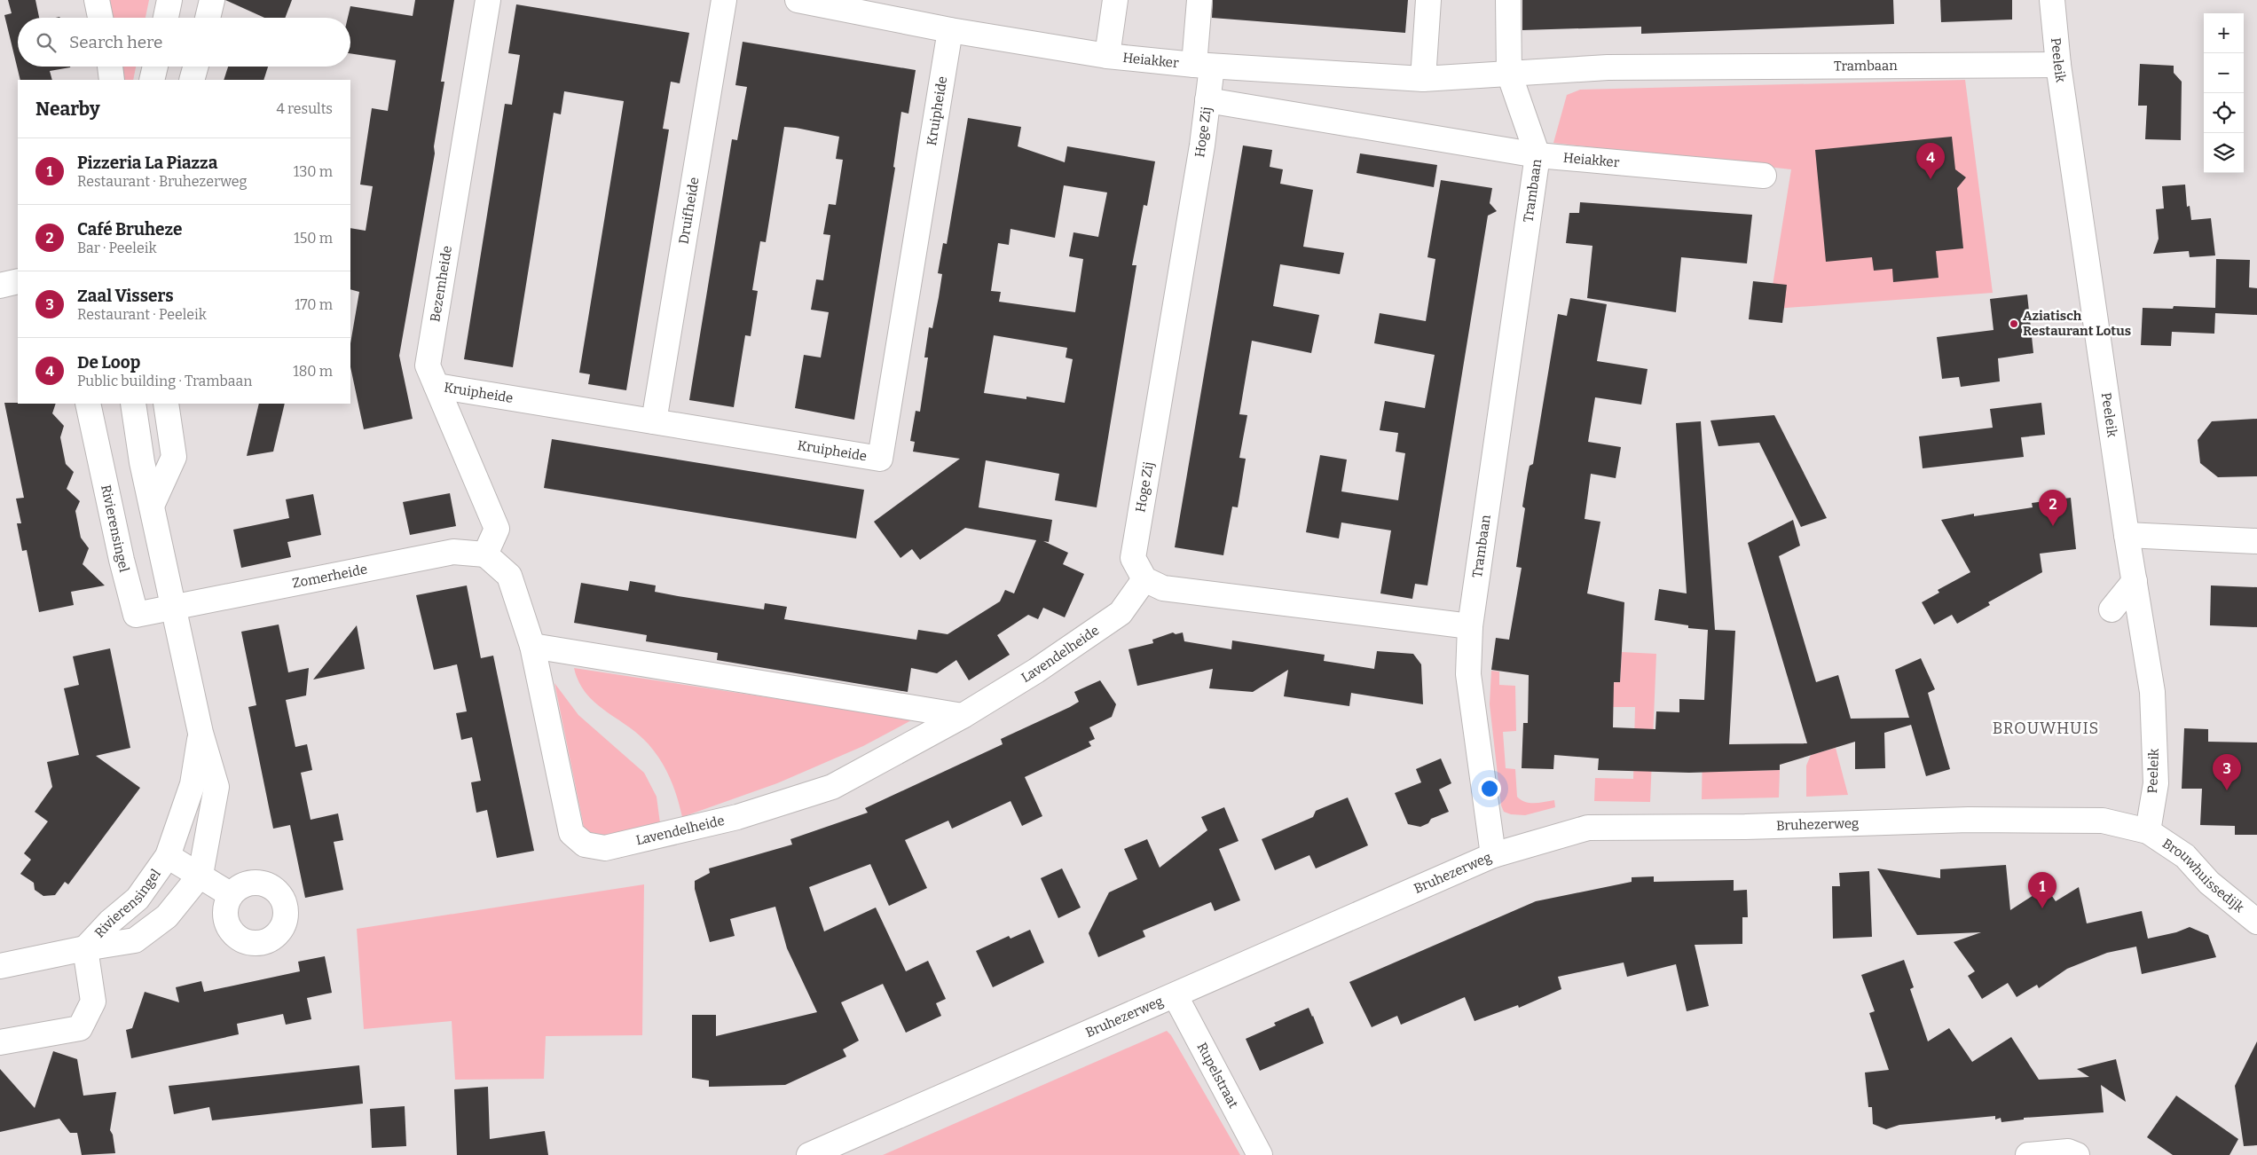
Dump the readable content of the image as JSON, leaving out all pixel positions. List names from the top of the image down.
{
  "streets": {
    "street": [
      "Heiakker",
      "Peeleik",
      "Trambaan",
      "Kruipheide",
      "Hoge Zij",
      "Druifheide",
      "Bezemheide",
      "Rivierensingel",
      "Zomerheide",
      "Lavendelheide",
      "Bruhezerweg",
      "Brouwhuissedijk",
      "Rupelstraat"
    ]
  },
  "crossings": [
    ["Heiakker", "Trambaan"],
    ["Heiakker", "Kruipheide"],
    ["Heiakker", "Hoge Zij"],
    ["Peeleik", "Trambaan"],
    ["Peeleik", "Bruhezerweg"],
    ["Peeleik", "Brouwhuissedijk"],
    ["Trambaan", "Bruhezerweg"],
    ["Kruipheide", "Druifheide"],
    ["Kruipheide", "Bezemheide"],
    ["Hoge Zij", "Lavendelheide"],
    ["Bezemheide", "Zomerheide"],
    ["Bezemheide", "Lavendelheide"],
    ["Rivierensingel", "Zomerheide"],
    ["Zomerheide", "Lavendelheide"],
    ["Bruhezerweg", "Brouwhuissedijk"],
    ["Bruhezerweg", "Rupelstraat"]
  ],
  "districts": ["BROUWHUIS"],
  "places": ["Aziatisch Restaurant Lotus"],
  "page": {
    "map_buttons": ["+", "−"],
    "search": "Search here",
    "heading": ["Nearby", "4 results"],
    "list": [
      {
        "mark": "1",
        "name": "Pizzeria La Piazza",
        "note": "Restaurant · Bruhezerweg",
        "value": "130 m"
      },
      {
        "mark": "2",
        "name": "Café Bruheze",
        "note": "Bar · Peeleik",
        "value": "150 m"
      },
      {
        "mark": "3",
        "name": "Zaal Vissers",
        "note": "Restaurant · Peeleik",
        "value": "170 m"
      },
      {
        "mark": "4",
        "name": "De Loop",
        "note": "Public building · Trambaan",
        "value": "180 m"
      }
    ],
    "pins": [
      "4",
      "2",
      "3",
      "1"
    ]
  }
}
